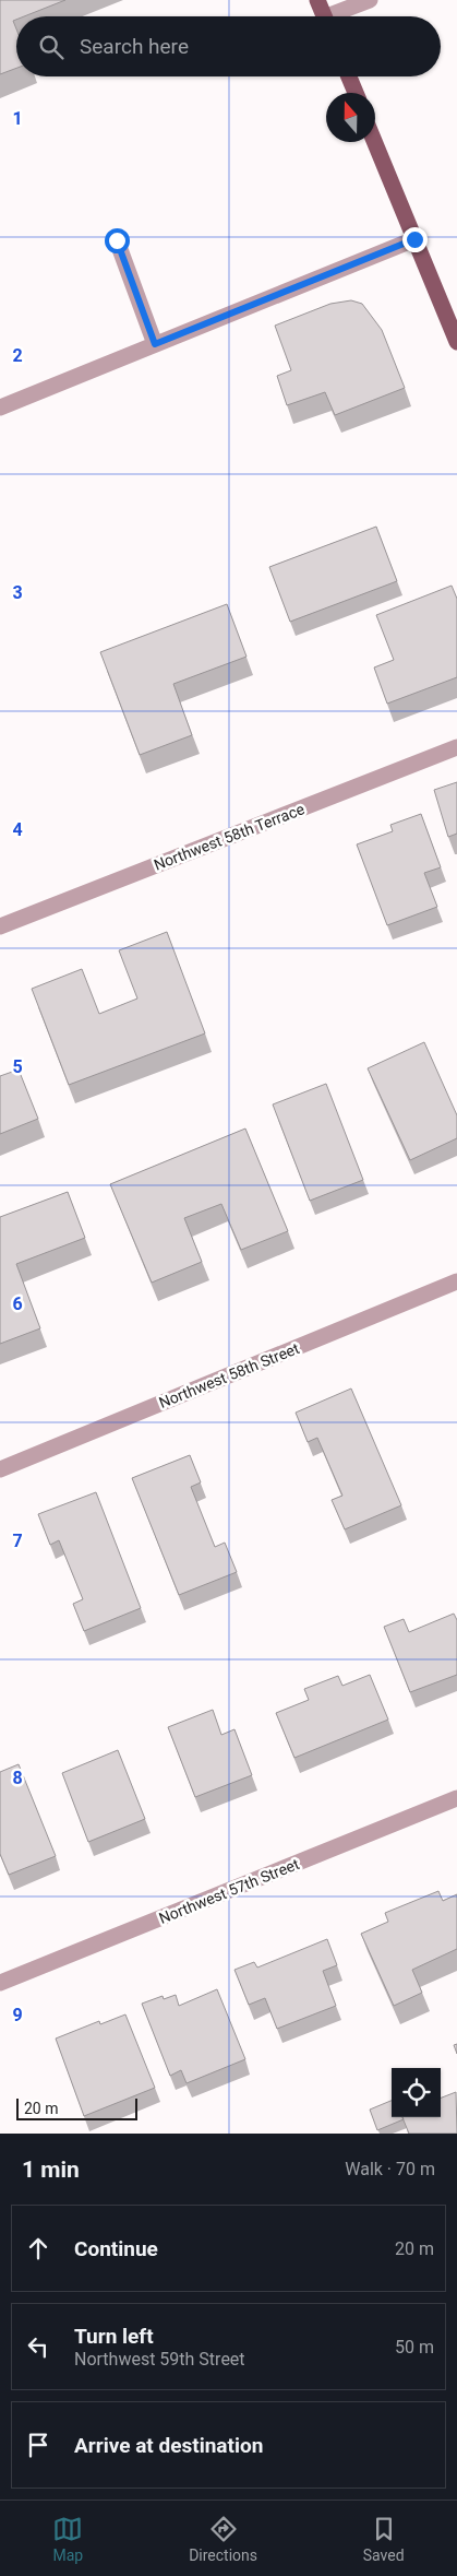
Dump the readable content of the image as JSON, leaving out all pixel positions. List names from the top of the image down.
{
  "streets": {
    "street": ["Northwest 58th Terrace", "Northwest 58th Street", "Northwest 57th Street"]
  },
  "scale_bar": "20 m",
  "north": "top",
  "page": {
    "search": "Search here",
    "scale": "20 m",
    "heading": ["1 min", "Walk · 70 m"],
    "list": [
      ["Continue", "20 m"],
      ["Turn left", "Northwest 59th Street", "50 m"],
      "Arrive at destination"
    ],
    "nav": ["Map", "Directions", "Saved"]
  },
  "grid": {
    "rows": [
      "1",
      "2",
      "3",
      "4",
      "5",
      "6",
      "7",
      "8",
      "9"
    ]
  }
}
